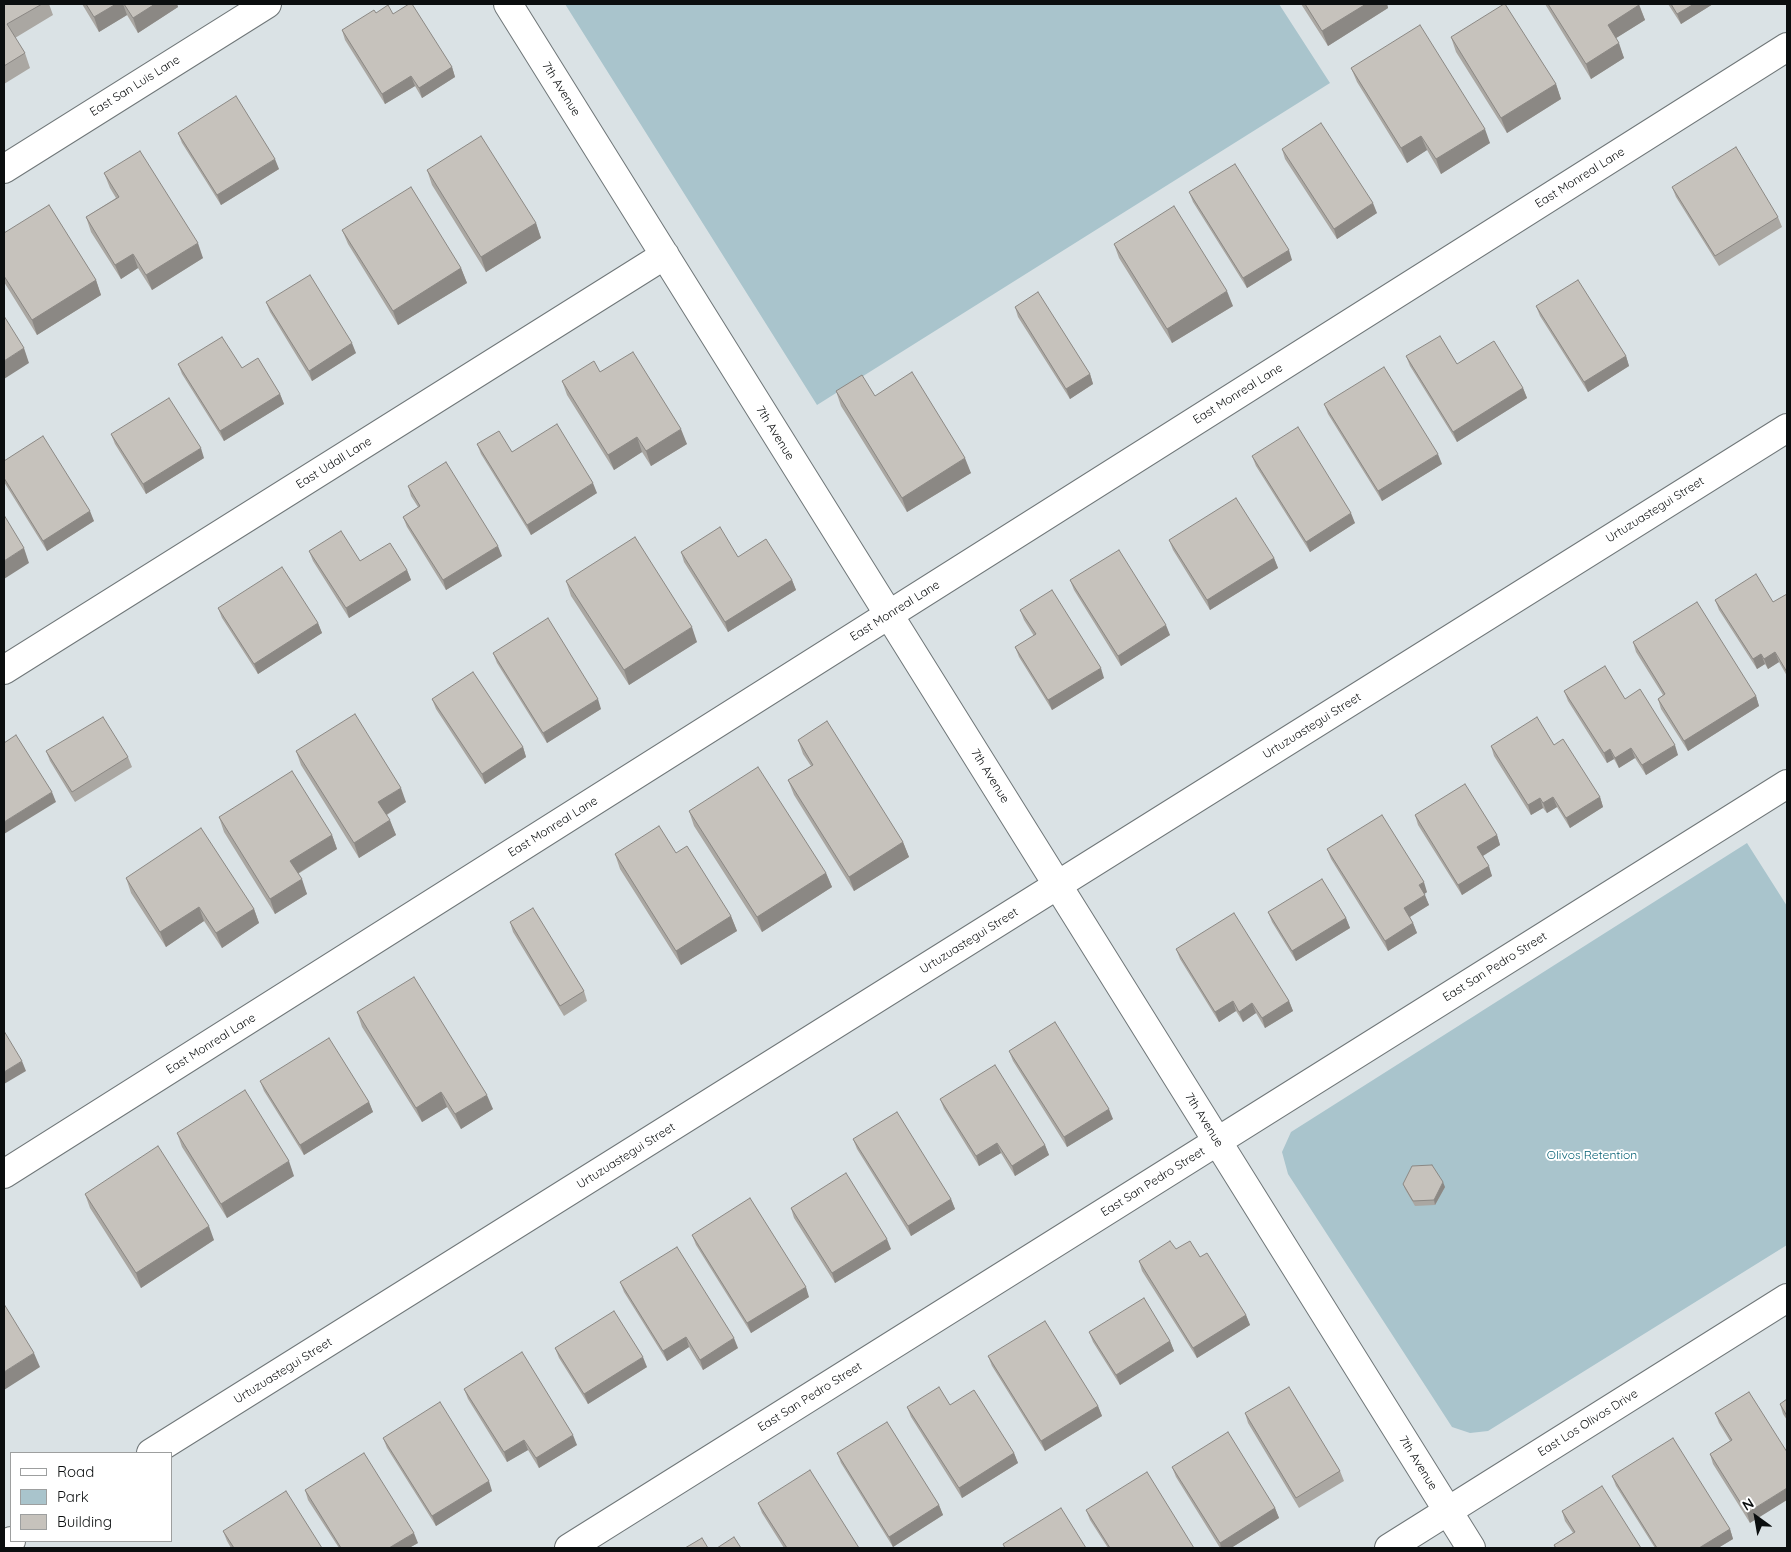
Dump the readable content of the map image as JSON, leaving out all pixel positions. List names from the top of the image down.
{
  "streets": {
    "street": [
      "East San Luis Lane",
      "7th Avenue",
      "East Monreal Lane",
      "East Udall Lane",
      "Urtuzuastegui Street",
      "East San Pedro Street",
      "East Los Olivos Drive"
    ]
  },
  "crossings": [
    ["7th Avenue", "East Monreal Lane"],
    ["7th Avenue", "East Udall Lane"],
    ["7th Avenue", "Urtuzuastegui Street"],
    ["7th Avenue", "East San Pedro Street"],
    ["7th Avenue", "East Los Olivos Drive"]
  ],
  "parks": ["Olivos Retention"],
  "legend": ["Road", "Park", "Building"],
  "north": "top left"
}
